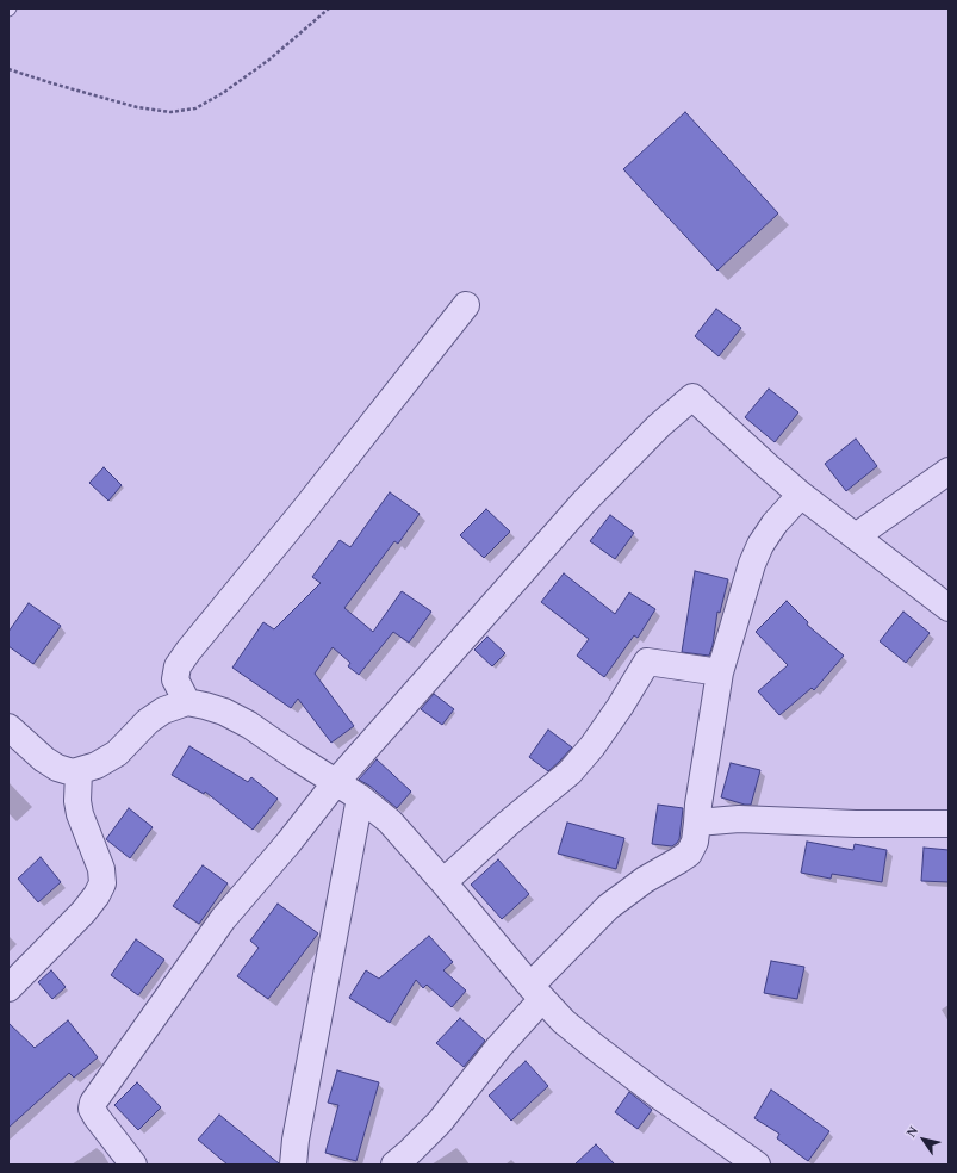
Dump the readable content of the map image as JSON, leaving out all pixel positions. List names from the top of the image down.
{
  "north": "top left"
}
